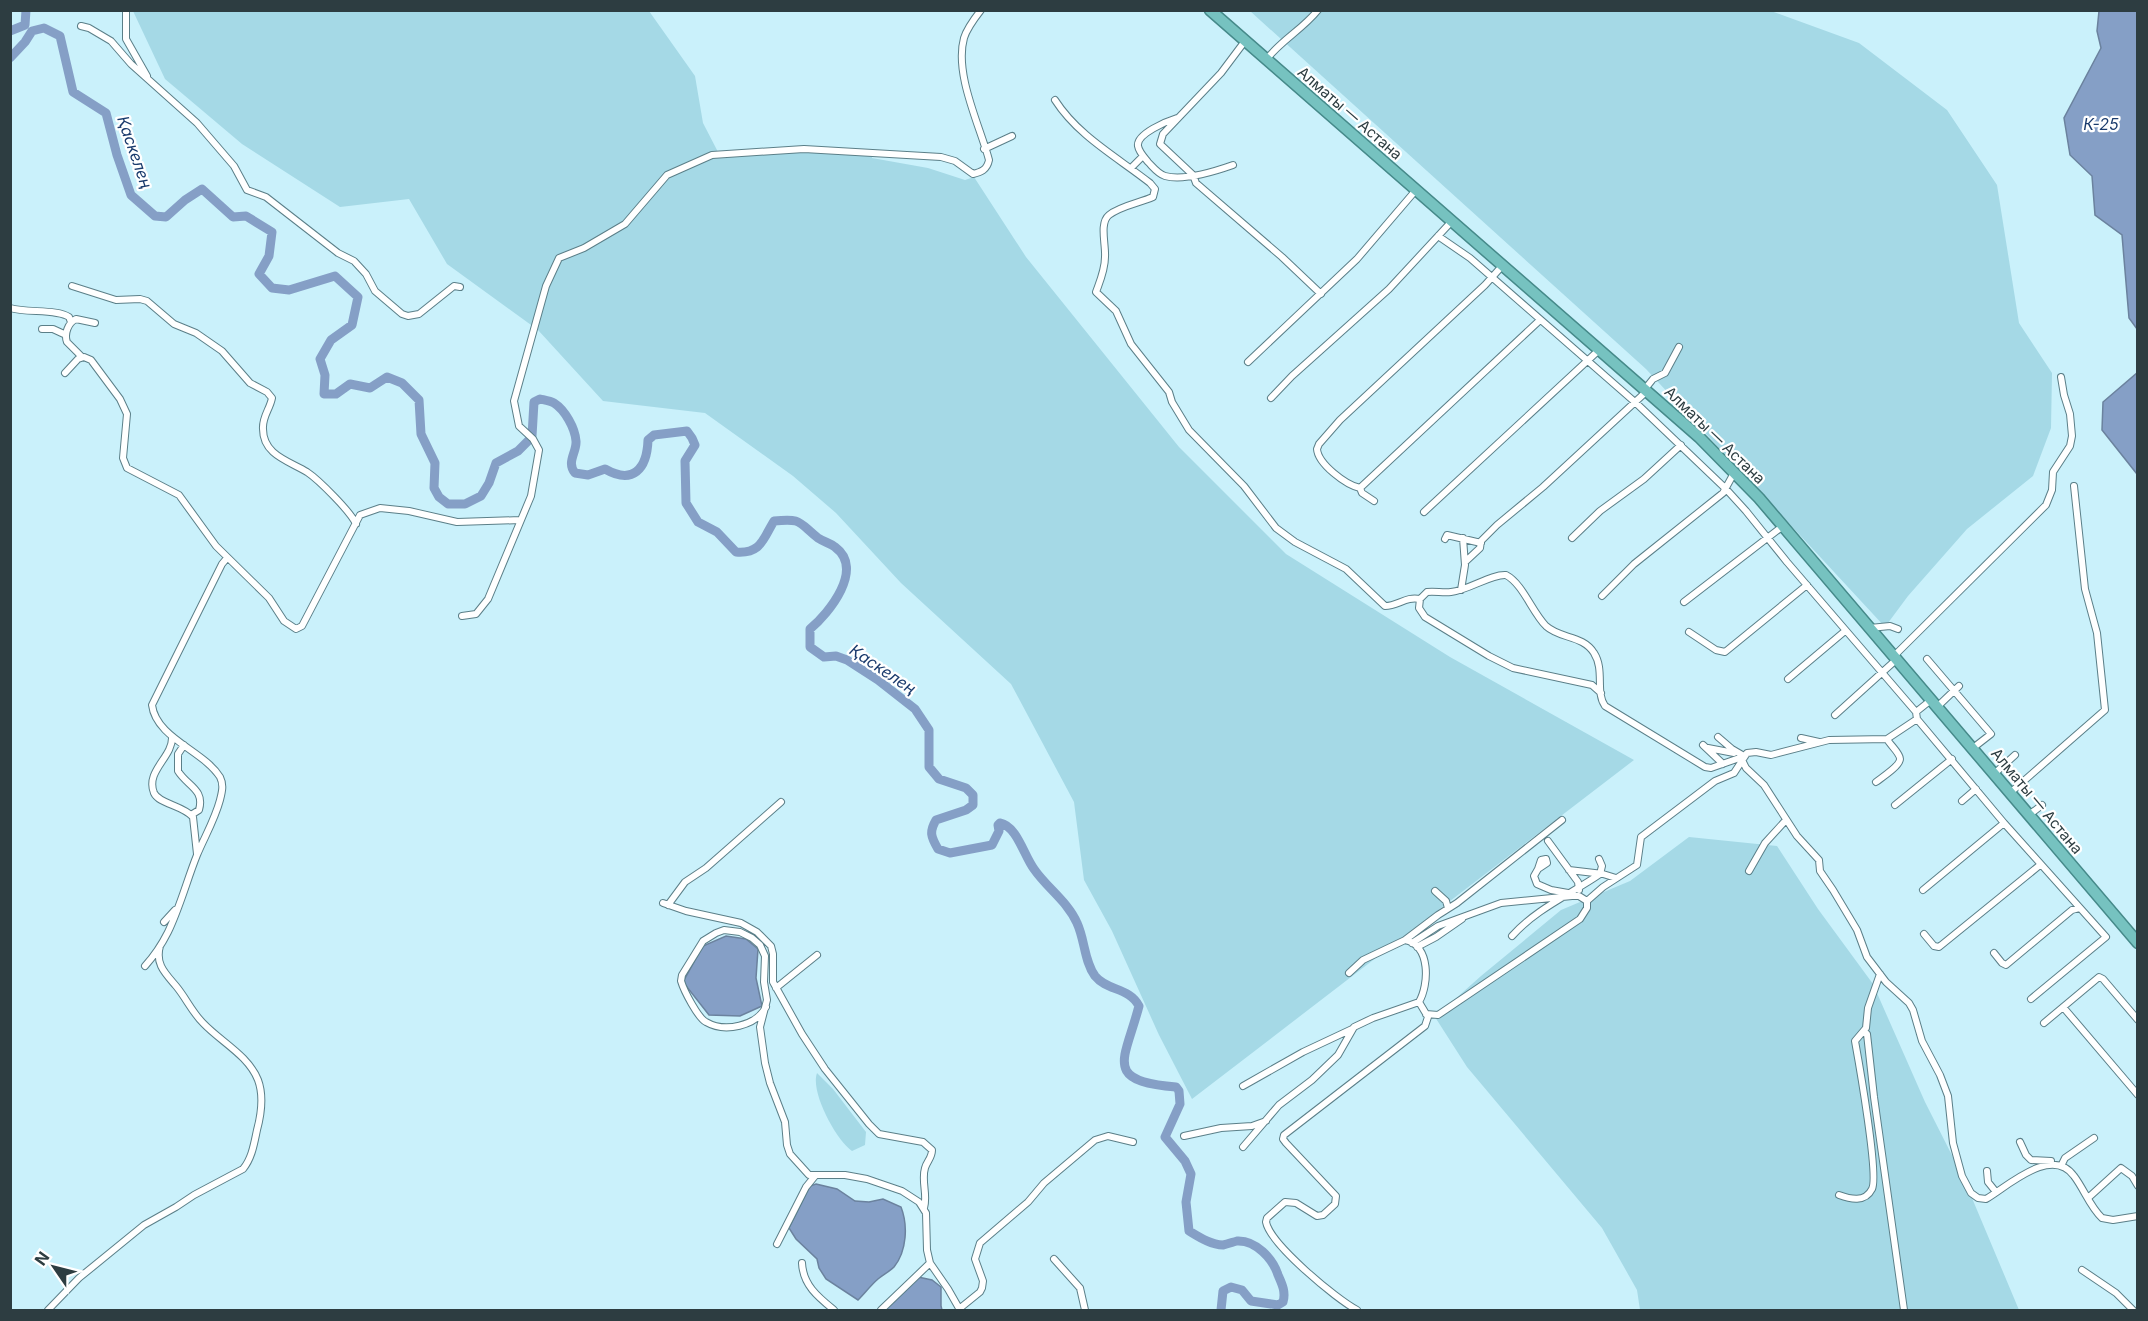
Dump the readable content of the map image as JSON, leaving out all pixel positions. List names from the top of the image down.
{
  "streets": {
    "highway": ["Алматы — Астана"]
  },
  "water": ["К-25", "Қаскелең"],
  "north": "top left"
}
